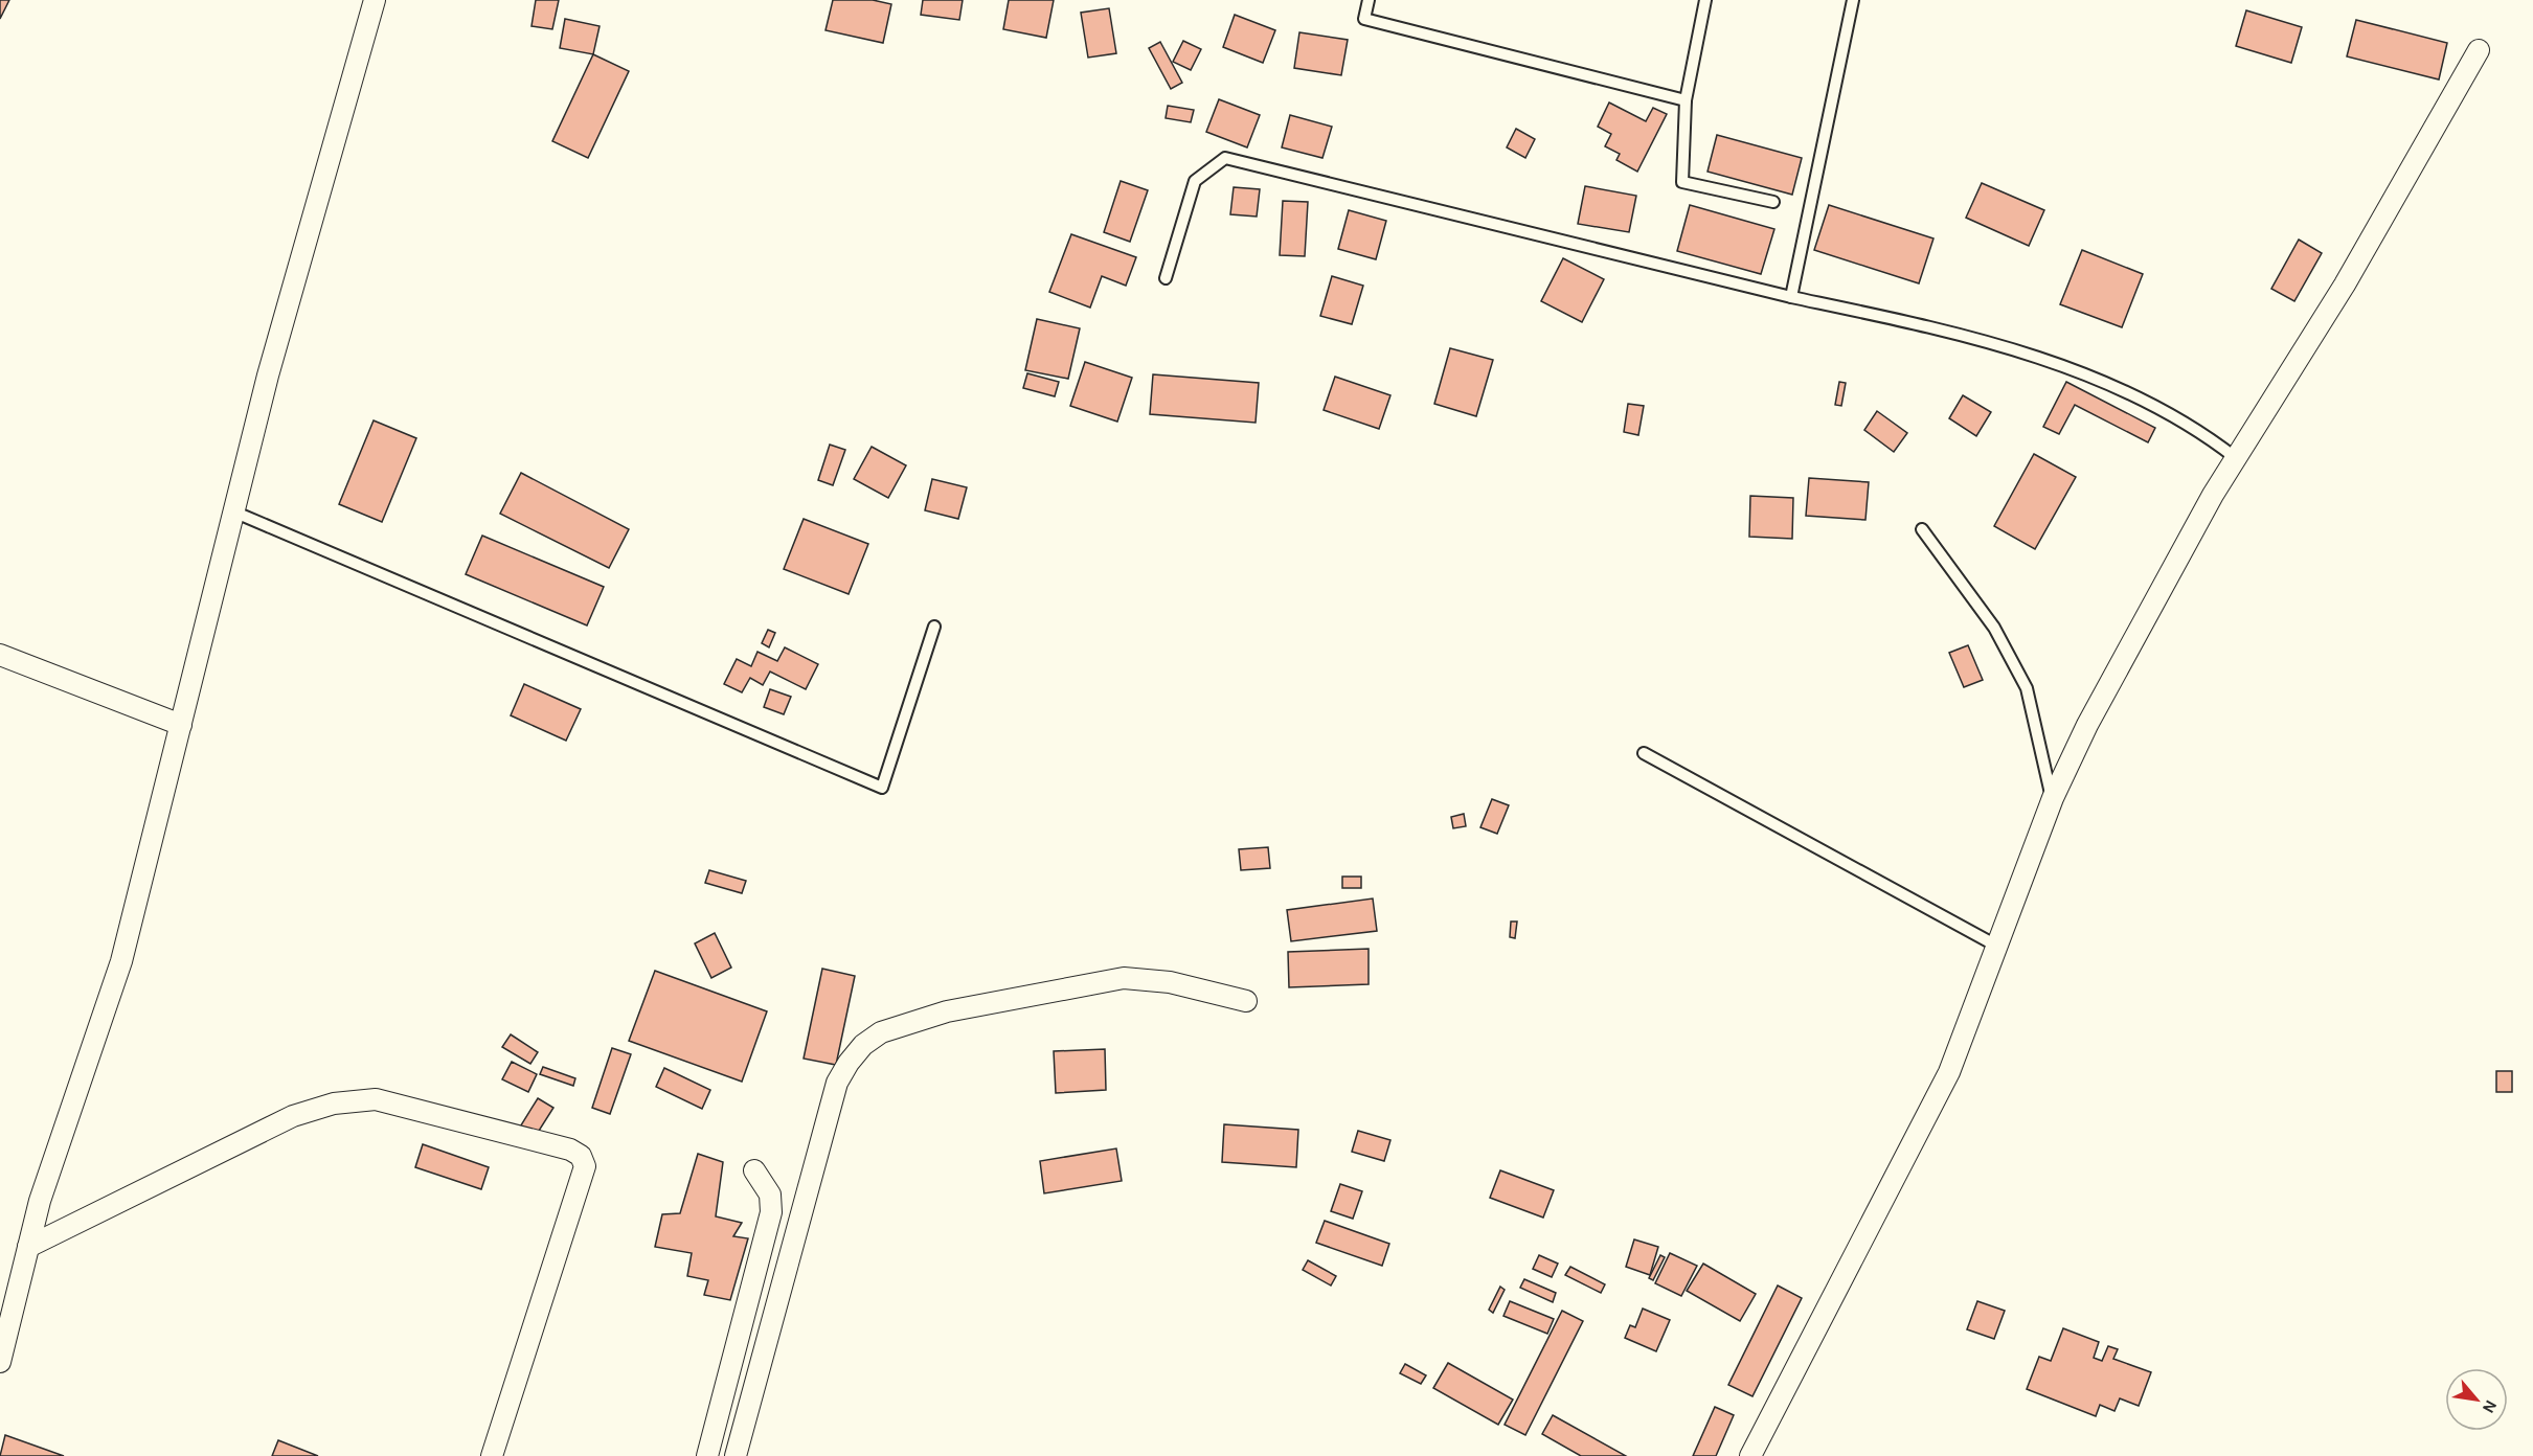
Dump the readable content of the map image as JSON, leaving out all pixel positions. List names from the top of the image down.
{
  "north": "bottom right"
}
